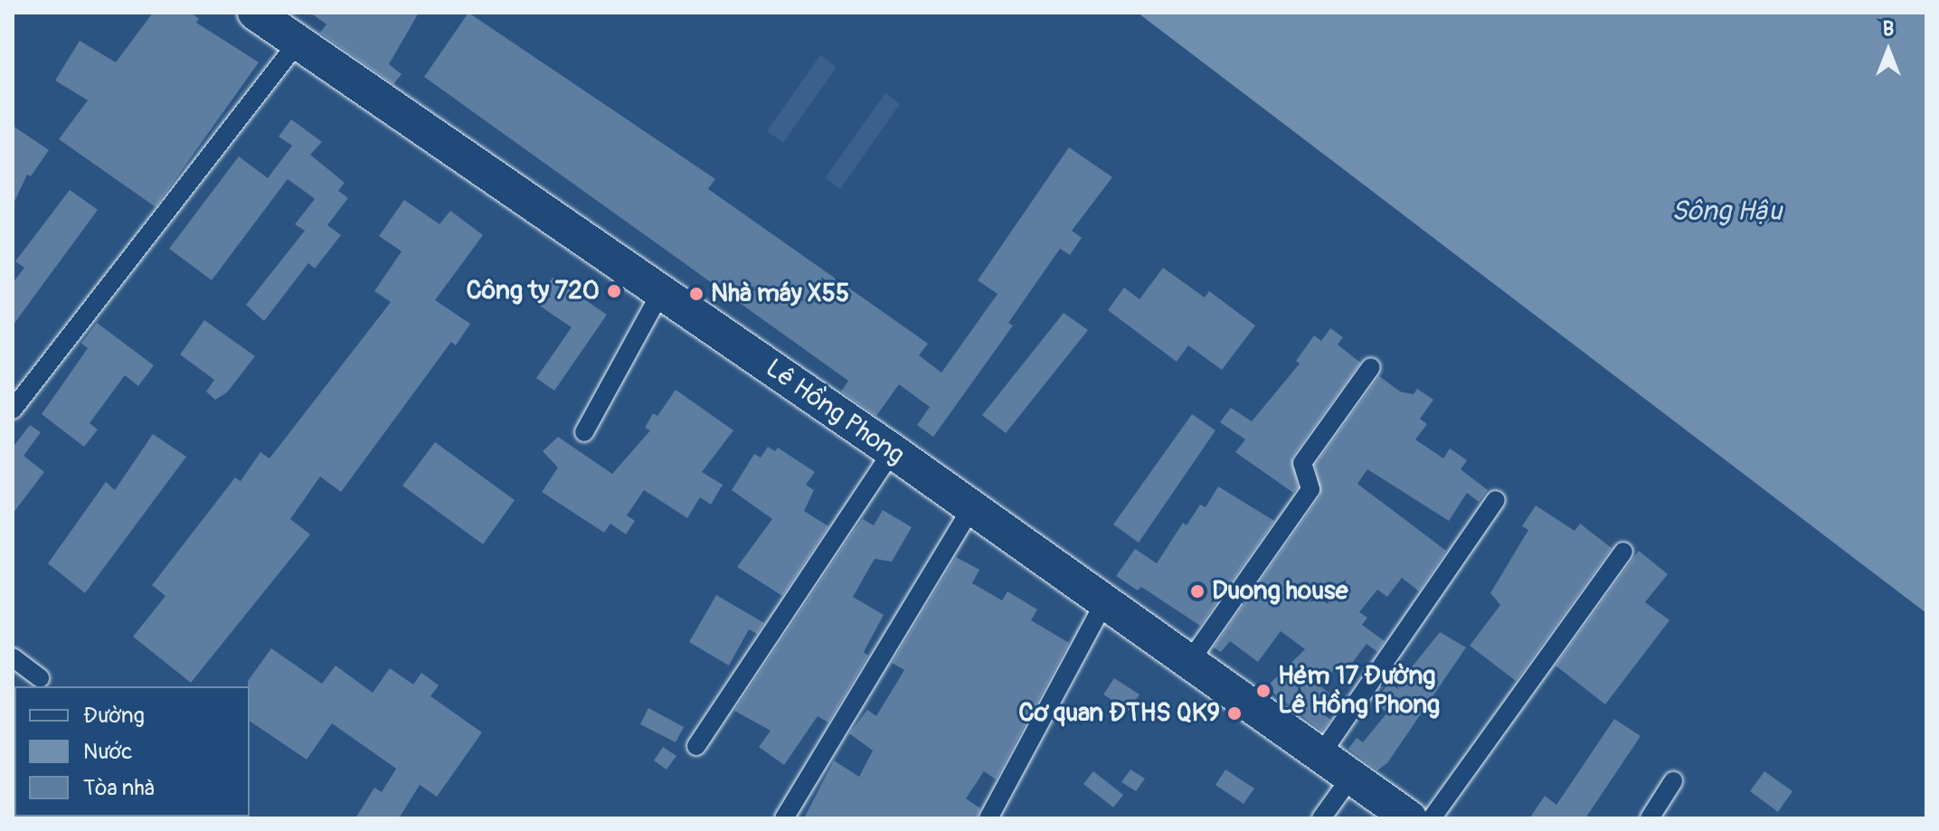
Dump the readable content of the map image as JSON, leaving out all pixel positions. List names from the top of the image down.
{
  "streets": {
    "highway": ["Lê Hồng Phong"]
  },
  "water": ["Sông Hậu"],
  "places": [
    "Công ty 720",
    "Nhà máy X55",
    "Duong house",
    "Hẻm 17 Đường Lê Hồng Phong",
    "Cơ quan ĐTHS QK9"
  ],
  "legend": ["Đường", "Nước", "Tòa nhà"],
  "north": "top"
}
